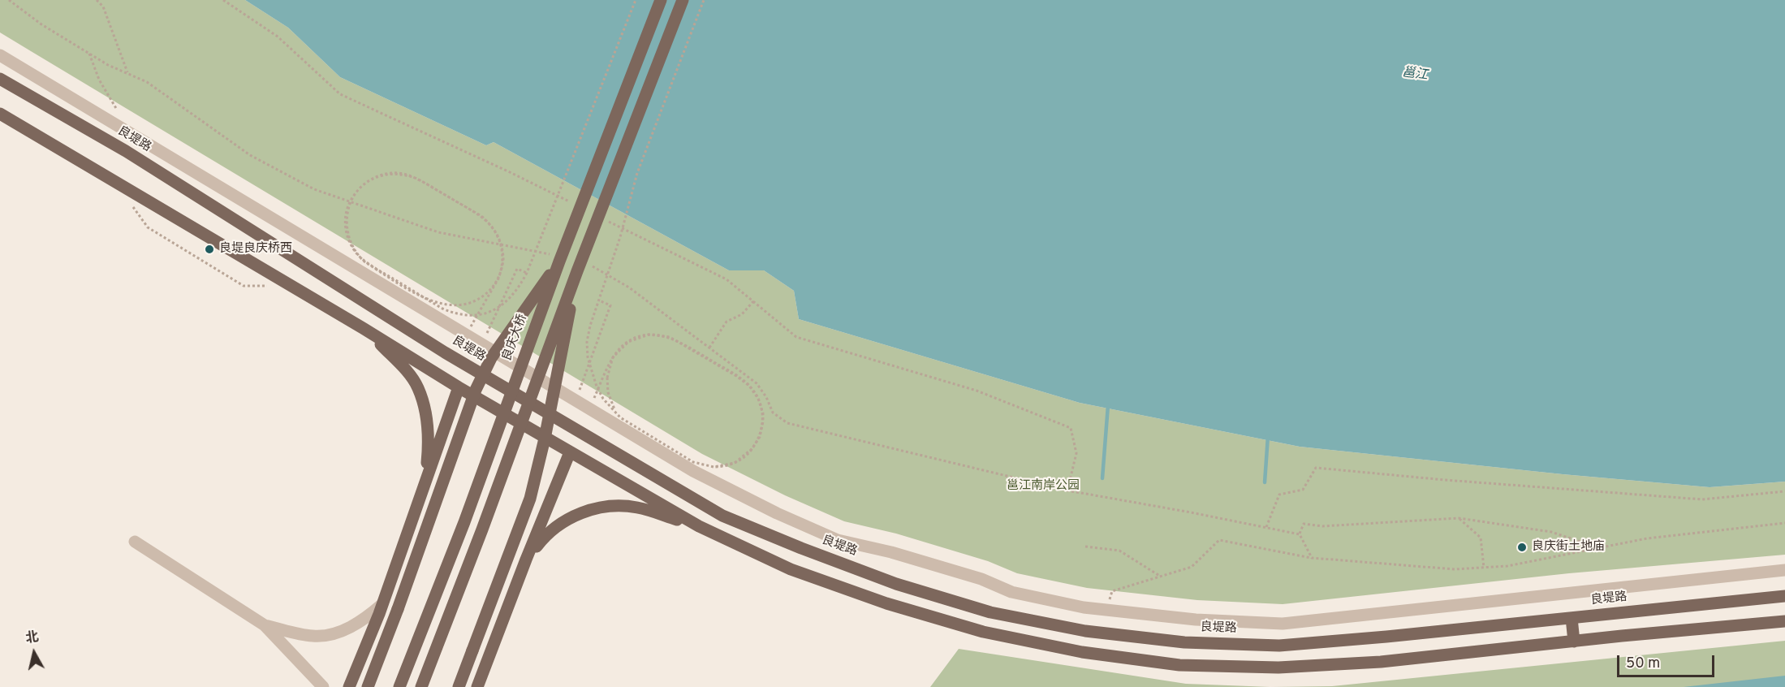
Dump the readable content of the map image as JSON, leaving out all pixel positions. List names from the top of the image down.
{
  "streets": {
    "main road": ["良堤路", "良庆大桥"]
  },
  "water": ["邕江"],
  "parks": ["邕江南岸公园"],
  "places": ["良堤良庆桥西", "良庆街土地庙"],
  "scale_bar": "50 m",
  "north": "top"
}
